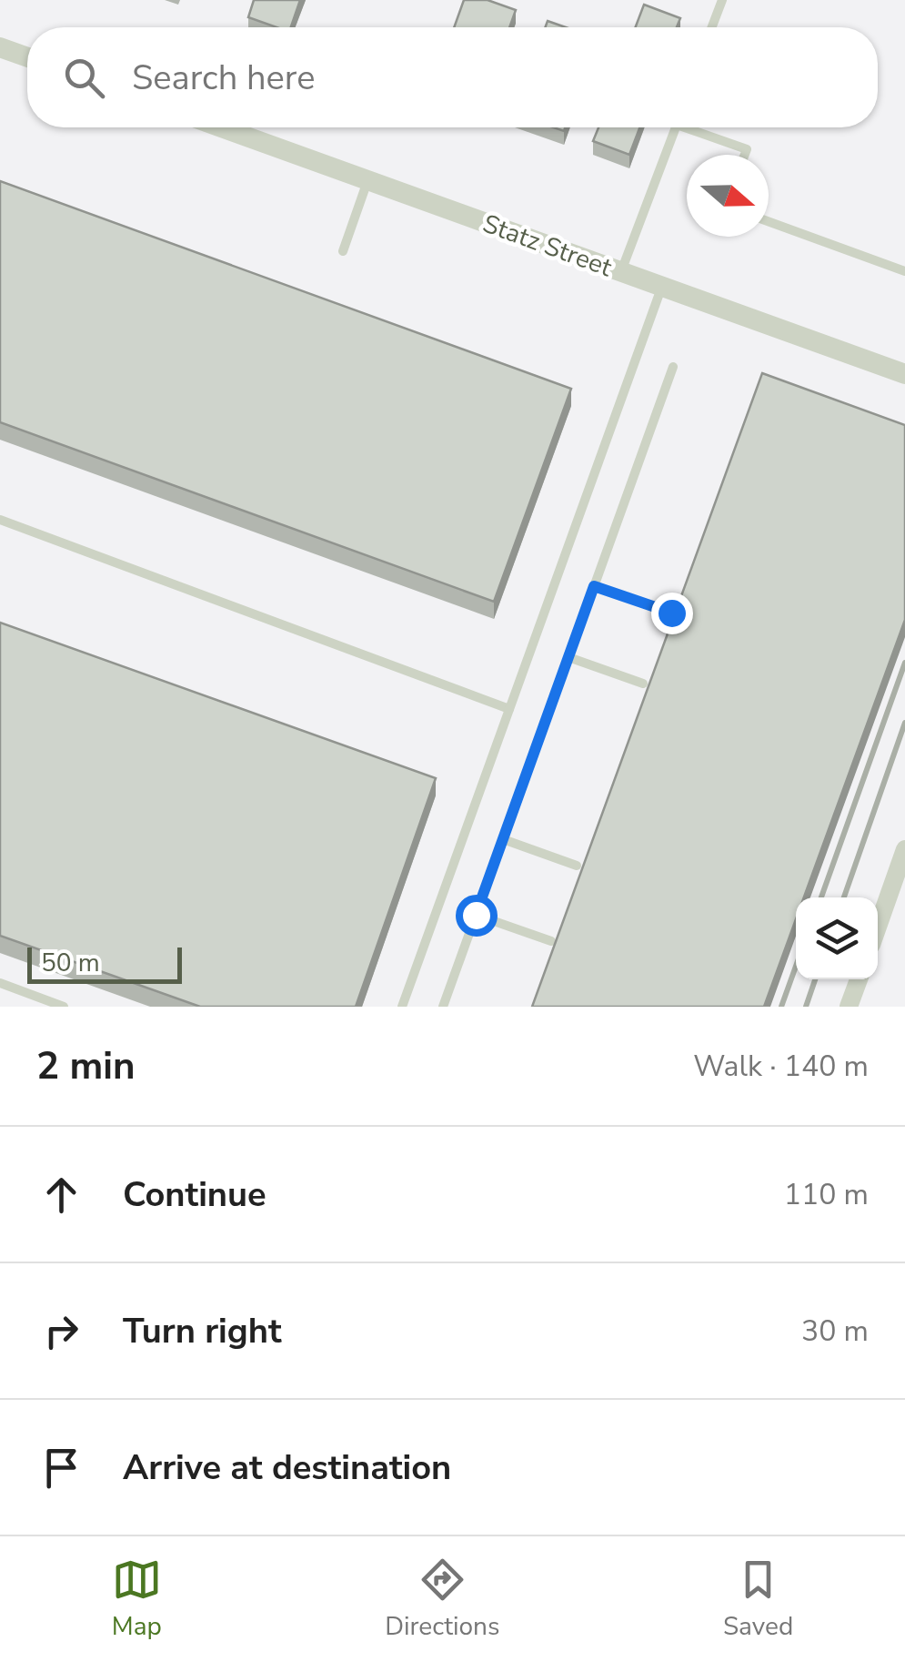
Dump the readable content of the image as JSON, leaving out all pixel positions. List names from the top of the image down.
{
  "streets": {
    "street": ["Statz Street"]
  },
  "scale_bar": "50 m",
  "north": "right",
  "page": {
    "search": "Search here",
    "scale": "50 m",
    "heading": ["2 min", "Walk · 140 m"],
    "list": [
      ["Continue", "110 m"],
      ["Turn right", "30 m"],
      "Arrive at destination"
    ],
    "nav": ["Map", "Directions", "Saved"]
  }
}
